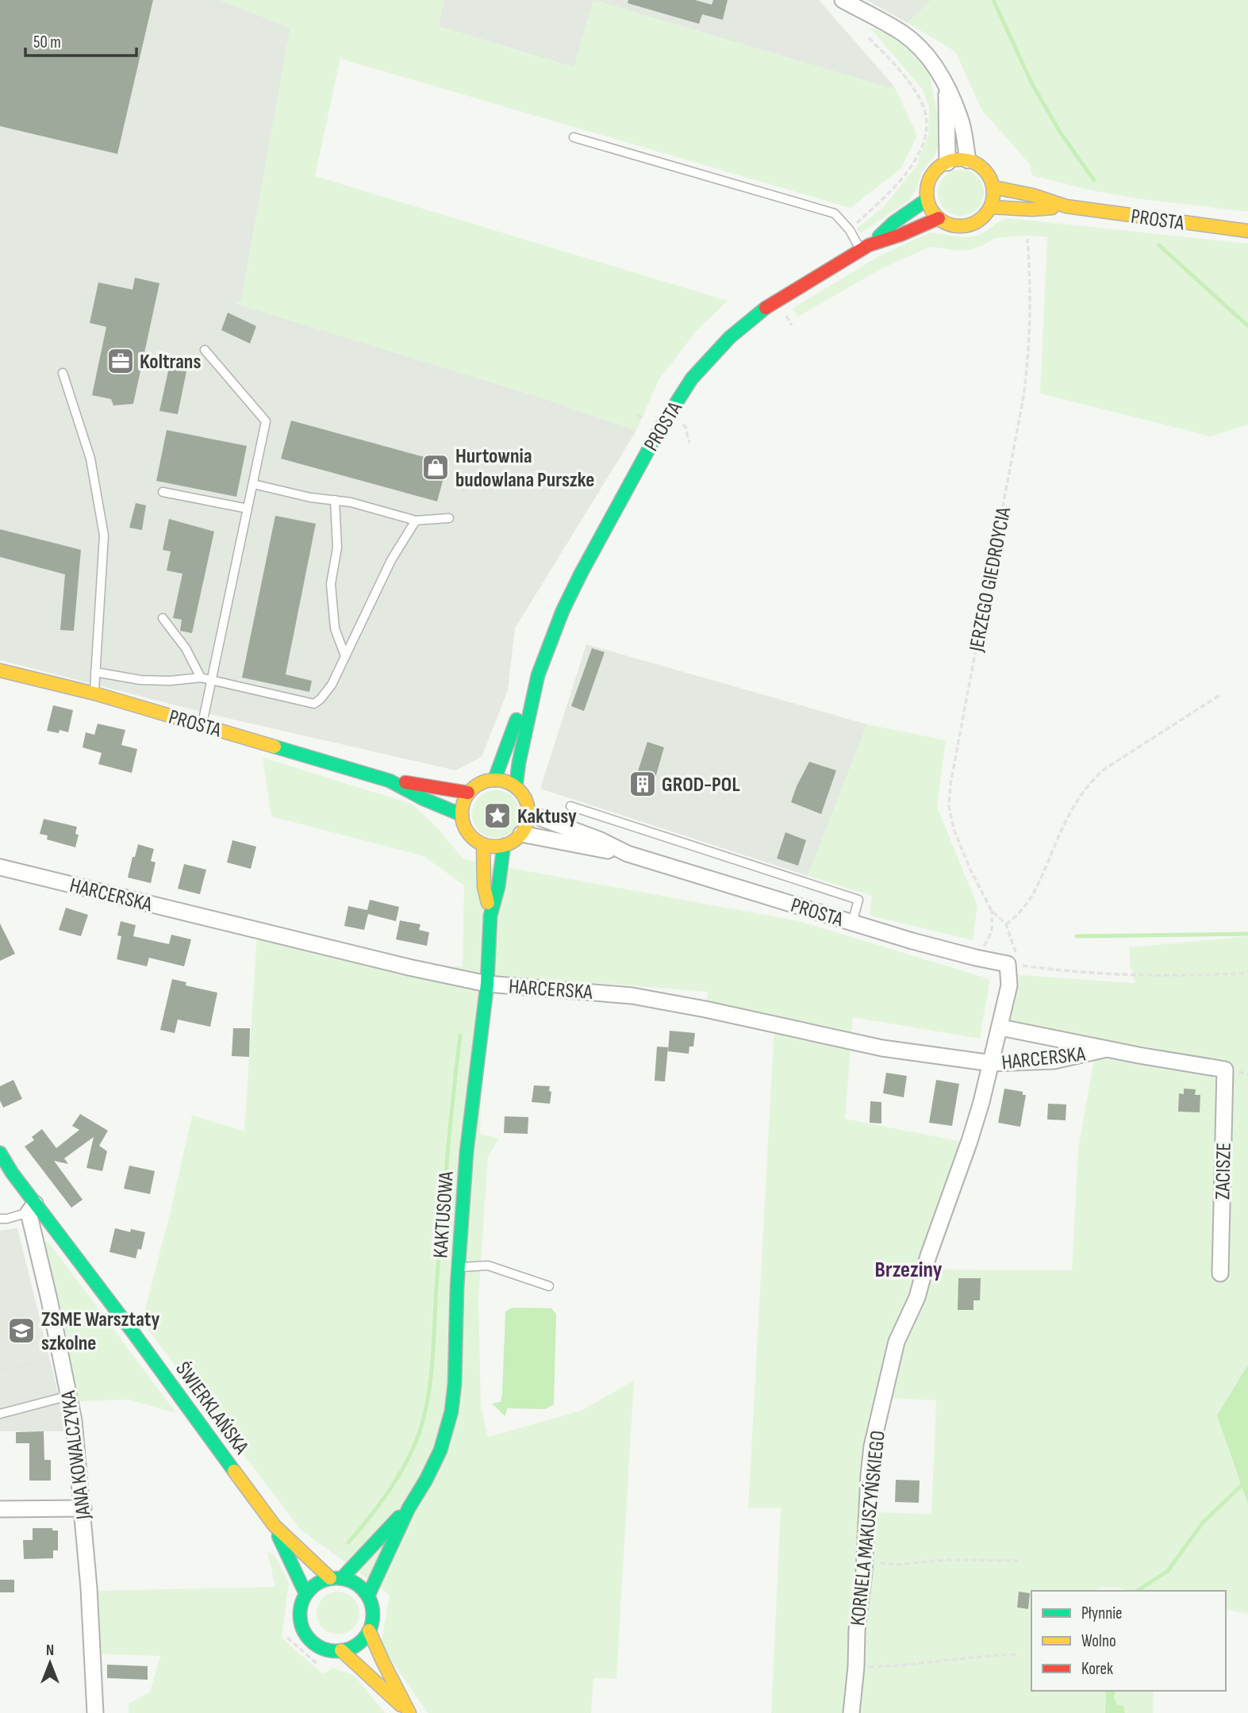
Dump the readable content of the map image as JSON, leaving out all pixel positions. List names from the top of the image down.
{
  "streets": {
    "main road": ["PROSTA", "KAKTUSOWA", "ŚWIERKLAŃSKA"],
    "street": [
      "HARCERSKA",
      "ZACISZE",
      "JANA KOWALCZYKA",
      "KORNELA MAKUSZYŃSKIEGO"
    ],
    "path": ["JERZEGO GIEDROYCIA"]
  },
  "crossings": [
    ["PROSTA", "JERZEGO GIEDROYCIA"],
    ["PROSTA", "KAKTUSOWA"],
    ["PROSTA", "KORNELA MAKUSZYŃSKIEGO"],
    ["JERZEGO GIEDROYCIA", "KORNELA MAKUSZYŃSKIEGO"],
    ["HARCERSKA", "ZACISZE"],
    ["HARCERSKA", "KAKTUSOWA"],
    ["HARCERSKA", "KORNELA MAKUSZYŃSKIEGO"],
    ["KAKTUSOWA", "ŚWIERKLAŃSKA"],
    ["ŚWIERKLAŃSKA", "JANA KOWALCZYKA"]
  ],
  "districts": ["Brzeziny"],
  "places": {
    "office": ["Koltrans"],
    "shop": ["Hurtownia budowlana Purszke"],
    "building": ["GROD-POL"],
    "place": ["Kaktusy"],
    "school or university": ["ZSME Warsztaty szkolne"]
  },
  "legend": ["Płynnie", "Wolno", "Korek"],
  "scale_bar": "50 m",
  "north": "top"
}
